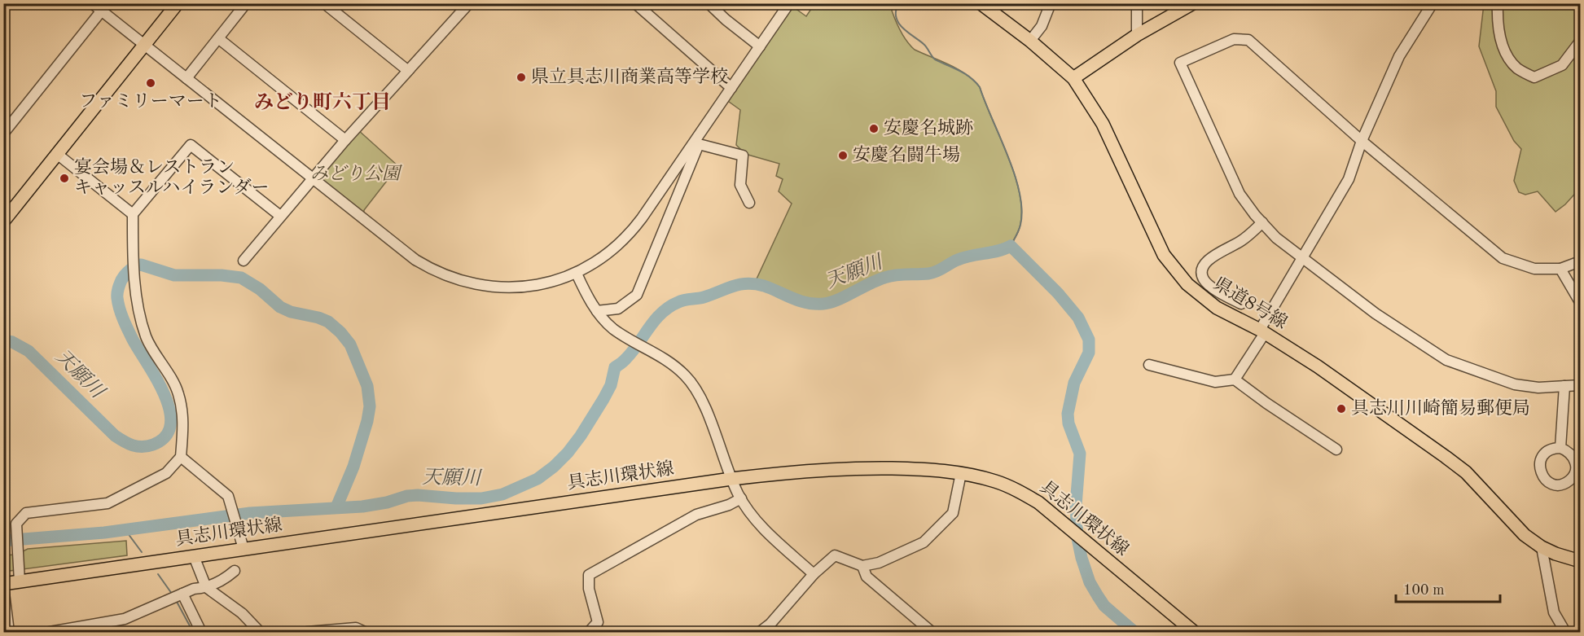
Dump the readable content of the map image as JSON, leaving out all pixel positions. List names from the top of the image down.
{
  "streets": {
    "main road": ["県道8号線", "具志川環状線"]
  },
  "districts": ["みどり町六丁目"],
  "water": ["天願川"],
  "parks": ["みどり公園"],
  "places": [
    "県立具志川商業高等学校",
    "ファミリーマート",
    "安慶名城跡",
    "安慶名闘牛場",
    "宴会場＆レストラン キャッスルハイランダー",
    "具志川川崎簡易郵便局"
  ],
  "scale_bar": "100 m"
}
